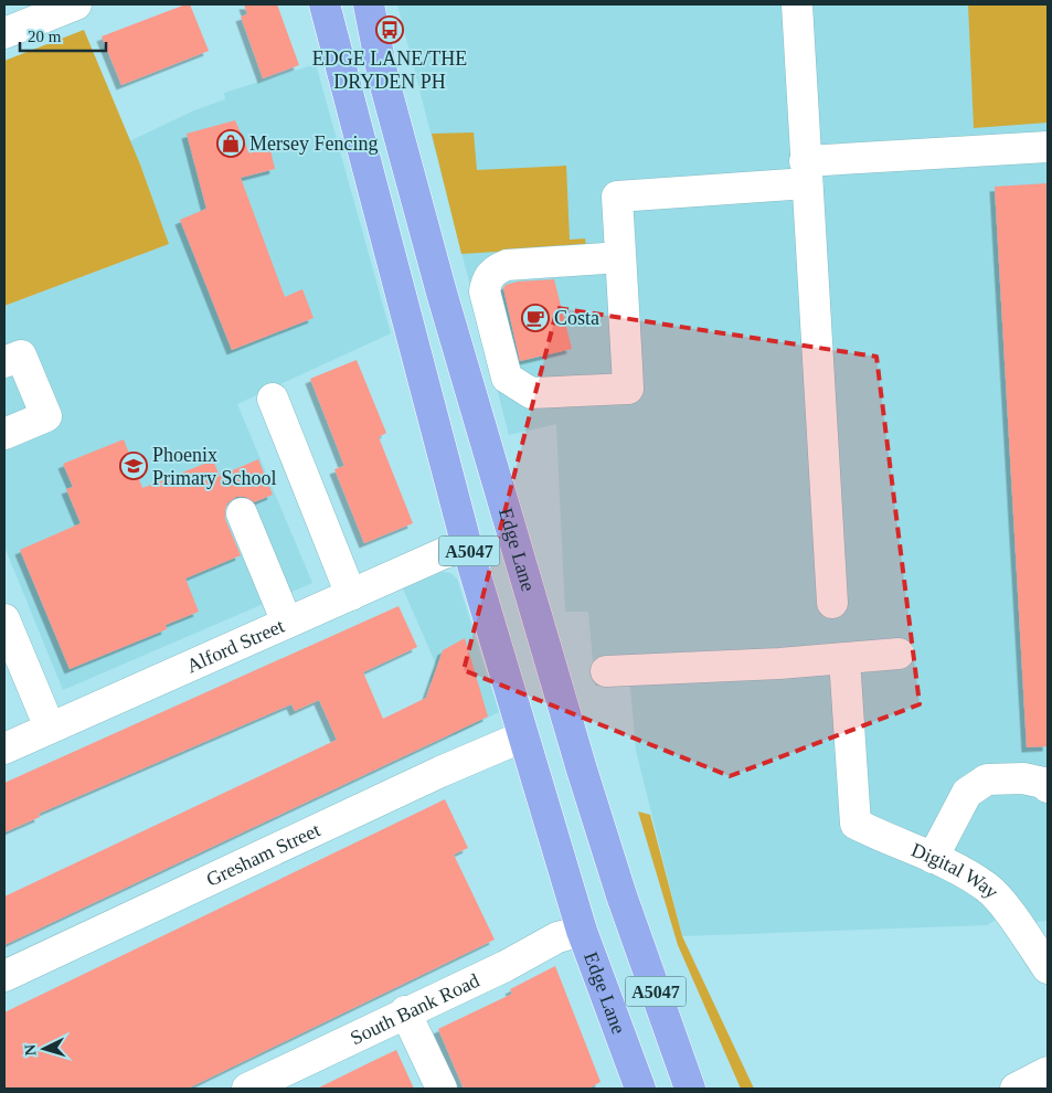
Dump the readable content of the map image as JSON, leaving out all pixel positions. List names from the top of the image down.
{
  "streets": {
    "highway": ["Edge Lane", "A5047"],
    "street": [
      "Alford Street",
      "Gresham Street",
      "Digital Way",
      "South Bank Road"
    ]
  },
  "crossings": [
    ["Edge Lane", "Alford Street"],
    ["Edge Lane", "Gresham Street"],
    ["Edge Lane", "South Bank Road"]
  ],
  "places": {
    "bus stop": ["EDGE LANE/THE DRYDEN PH"],
    "shop": ["Mersey Fencing"],
    "cafe": ["Costa"],
    "school or university": ["Phoenix Primary School"]
  },
  "scale_bar": "20 m",
  "north": "left"
}
